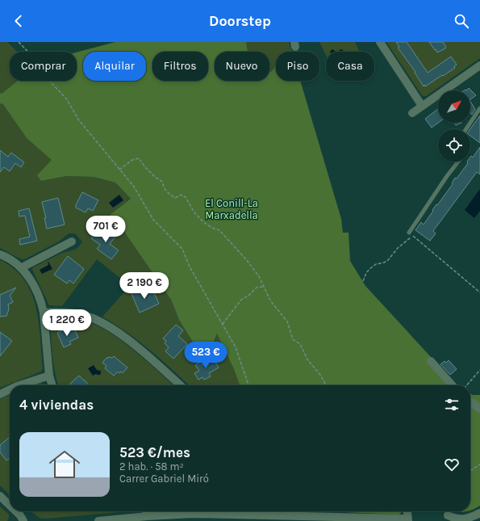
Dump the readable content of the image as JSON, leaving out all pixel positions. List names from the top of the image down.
{
  "parks": ["El Conill-La Marxadella"],
  "north": "top right",
  "page": {
    "header": "Doorstep",
    "chip": [
      "Comprar",
      "Alquilar",
      "Filtros",
      "Nuevo",
      "Piso",
      "Casa"
    ],
    "price": [
      "701 €",
      "2 190 €",
      "1 220 €",
      "523 €"
    ],
    "heading": "4 viviendas",
    "list": [
      {
        "name": "523 €/mes",
        "note": "2 hab. · 58 m² · Carrer Gabriel Miró"
      }
    ]
  }
}
